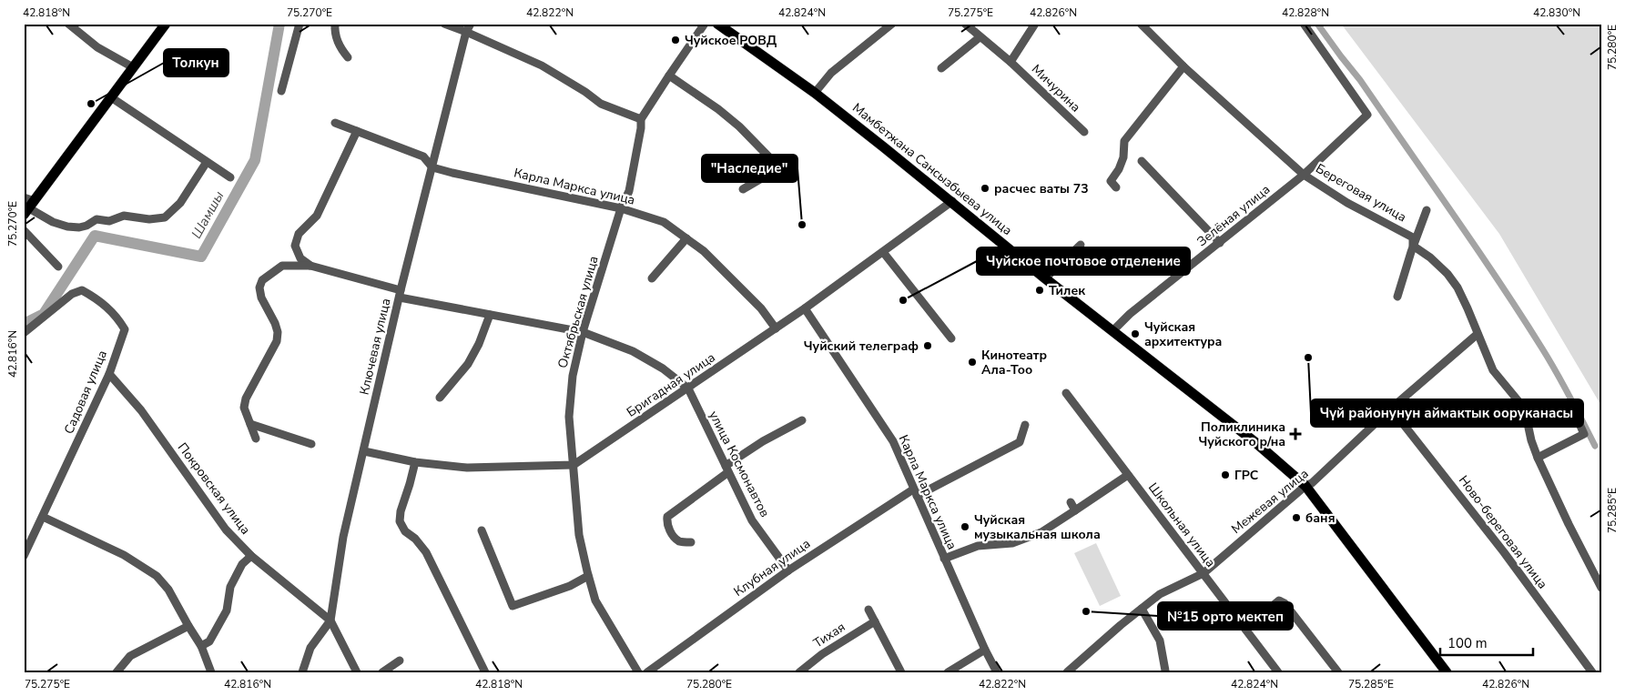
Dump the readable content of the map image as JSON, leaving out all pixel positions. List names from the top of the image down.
{
  "streets": {
    "main road": ["Мамбетжана Сансызбыева улица"],
    "street": [
      "Мичурина",
      "Карла Маркса улица",
      "Береговая улица",
      "Зелёная улица",
      "Октябрьская улица",
      "Ключевая улица",
      "Бригадная улица",
      "Садовая улица",
      "улица Космонавтов",
      "Покровская улица",
      "Межевая улица",
      "Школьная улица",
      "Ново-береговая улица",
      "Клубная улица",
      "Тихая"
    ]
  },
  "crossings": [
    ["Мамбетжана Сансызбыева улица", "Зелёная улица"],
    ["Мамбетжана Сансызбыева улица", "Бригадная улица"],
    ["Мамбетжана Сансызбыева улица", "Межевая улица"],
    ["Карла Маркса улица", "Октябрьская улица"],
    ["Карла Маркса улица", "Ключевая улица"],
    ["Карла Маркса улица", "Бригадная улица"],
    ["Карла Маркса улица", "Клубная улица"],
    ["Береговая улица", "Зелёная улица"],
    ["Береговая улица", "Межевая улица"],
    ["Октябрьская улица", "Бригадная улица"],
    ["Ключевая улица", "Покровская улица"],
    ["Бригадная улица", "улица Космонавтов"],
    ["Садовая улица", "Покровская улица"],
    ["улица Космонавтов", "Клубная улица"],
    ["Межевая улица", "Школьная улица"],
    ["Межевая улица", "Ново-береговая улица"]
  ],
  "water": ["Шамшы"],
  "places": {
    "other": [
      "Чуйское РОВД",
      "Толкун",
      "расчес ваты 73",
      "\"Наследие\"",
      "Тилек",
      "Чуйское почтовое отделение",
      "Чуйская архитектура",
      "Чуйский телеграф",
      "Чүй районунун аймактык ооруканасы",
      "Кинотеатр Ала-Тоо",
      "ГРС",
      "баня",
      "Чуйская музыкальная школа",
      "№15 орто мектеп"
    ],
    "health": ["Поликлиника Чуйского р/на"]
  },
  "scale_bar": "100 m",
  "coordinates": [
    "42.818°N",
    "75.270°E",
    "42.822°N",
    "42.824°N",
    "75.275°E",
    "42.826°N",
    "42.828°N",
    "42.830°N",
    "75.280°E",
    "42.816°N",
    "75.285°E"
  ]
}
